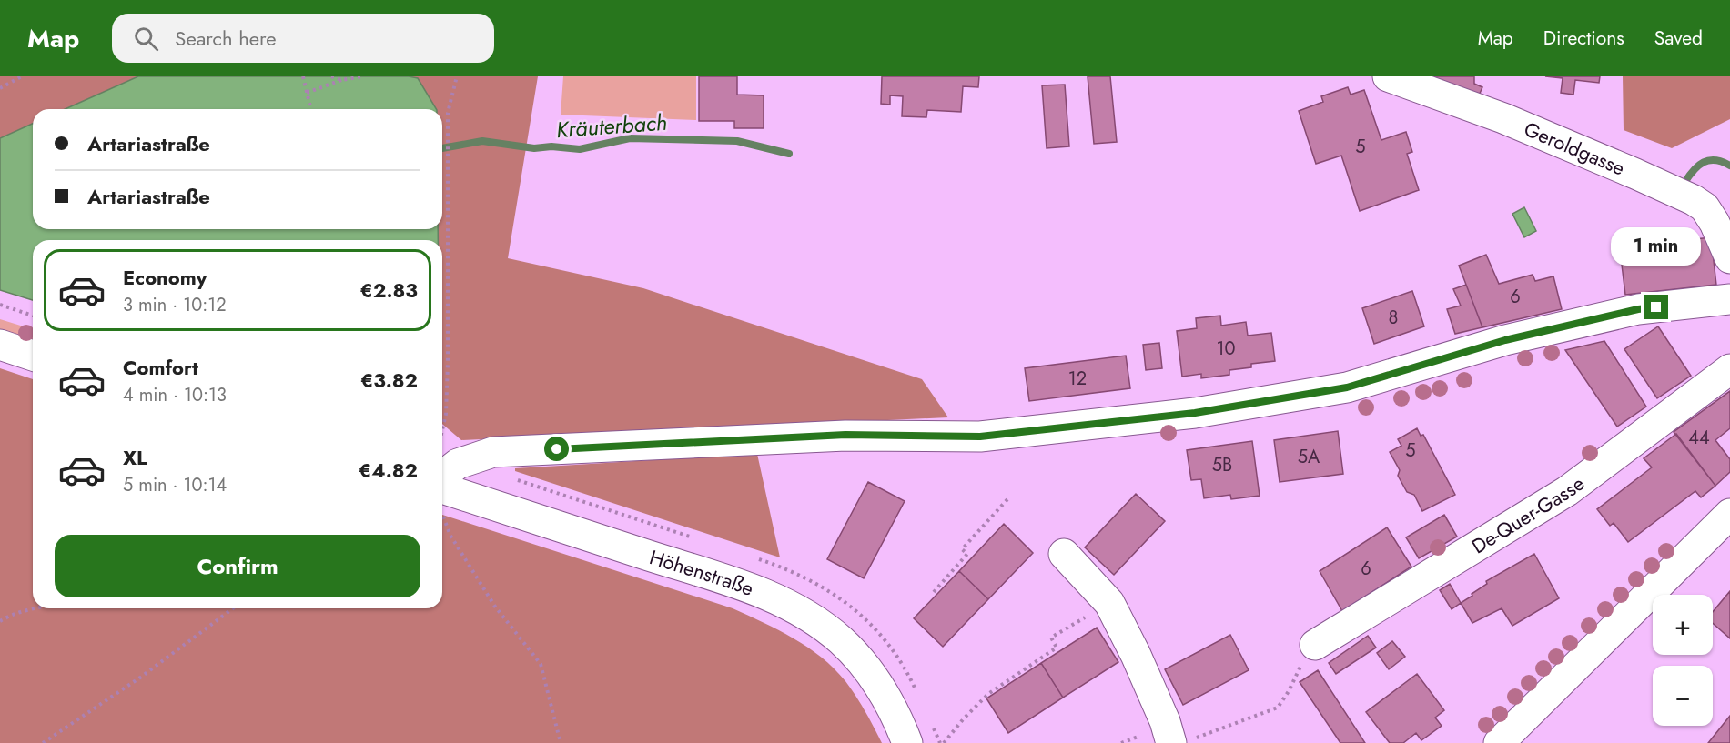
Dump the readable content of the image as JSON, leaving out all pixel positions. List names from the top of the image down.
{
  "streets": {
    "street": ["Geroldgasse", "De-Quer-Gasse", "Höhenstraße"]
  },
  "water": ["Kräuterbach"],
  "house_numbers": [
    "5",
    "6",
    "8",
    "10",
    "12",
    "44",
    "5",
    "5A",
    "5B",
    "6"
  ],
  "page": {
    "header": "Map",
    "search": "Search here",
    "nav": ["Map", "Directions", "Saved"],
    "banner": ["Artariastraße", "Artariastraße"],
    "bubble": "1 min",
    "list": [
      {
        "name": "Economy",
        "note": "3 min · 10:12",
        "value": "€2.83"
      },
      {
        "name": "Comfort",
        "note": "4 min · 10:13",
        "value": "€3.82"
      },
      {
        "name": "XL",
        "note": "5 min · 10:14",
        "value": "€4.82"
      }
    ],
    "buttons": "Confirm",
    "map_buttons": ["+", "−"]
  }
}
